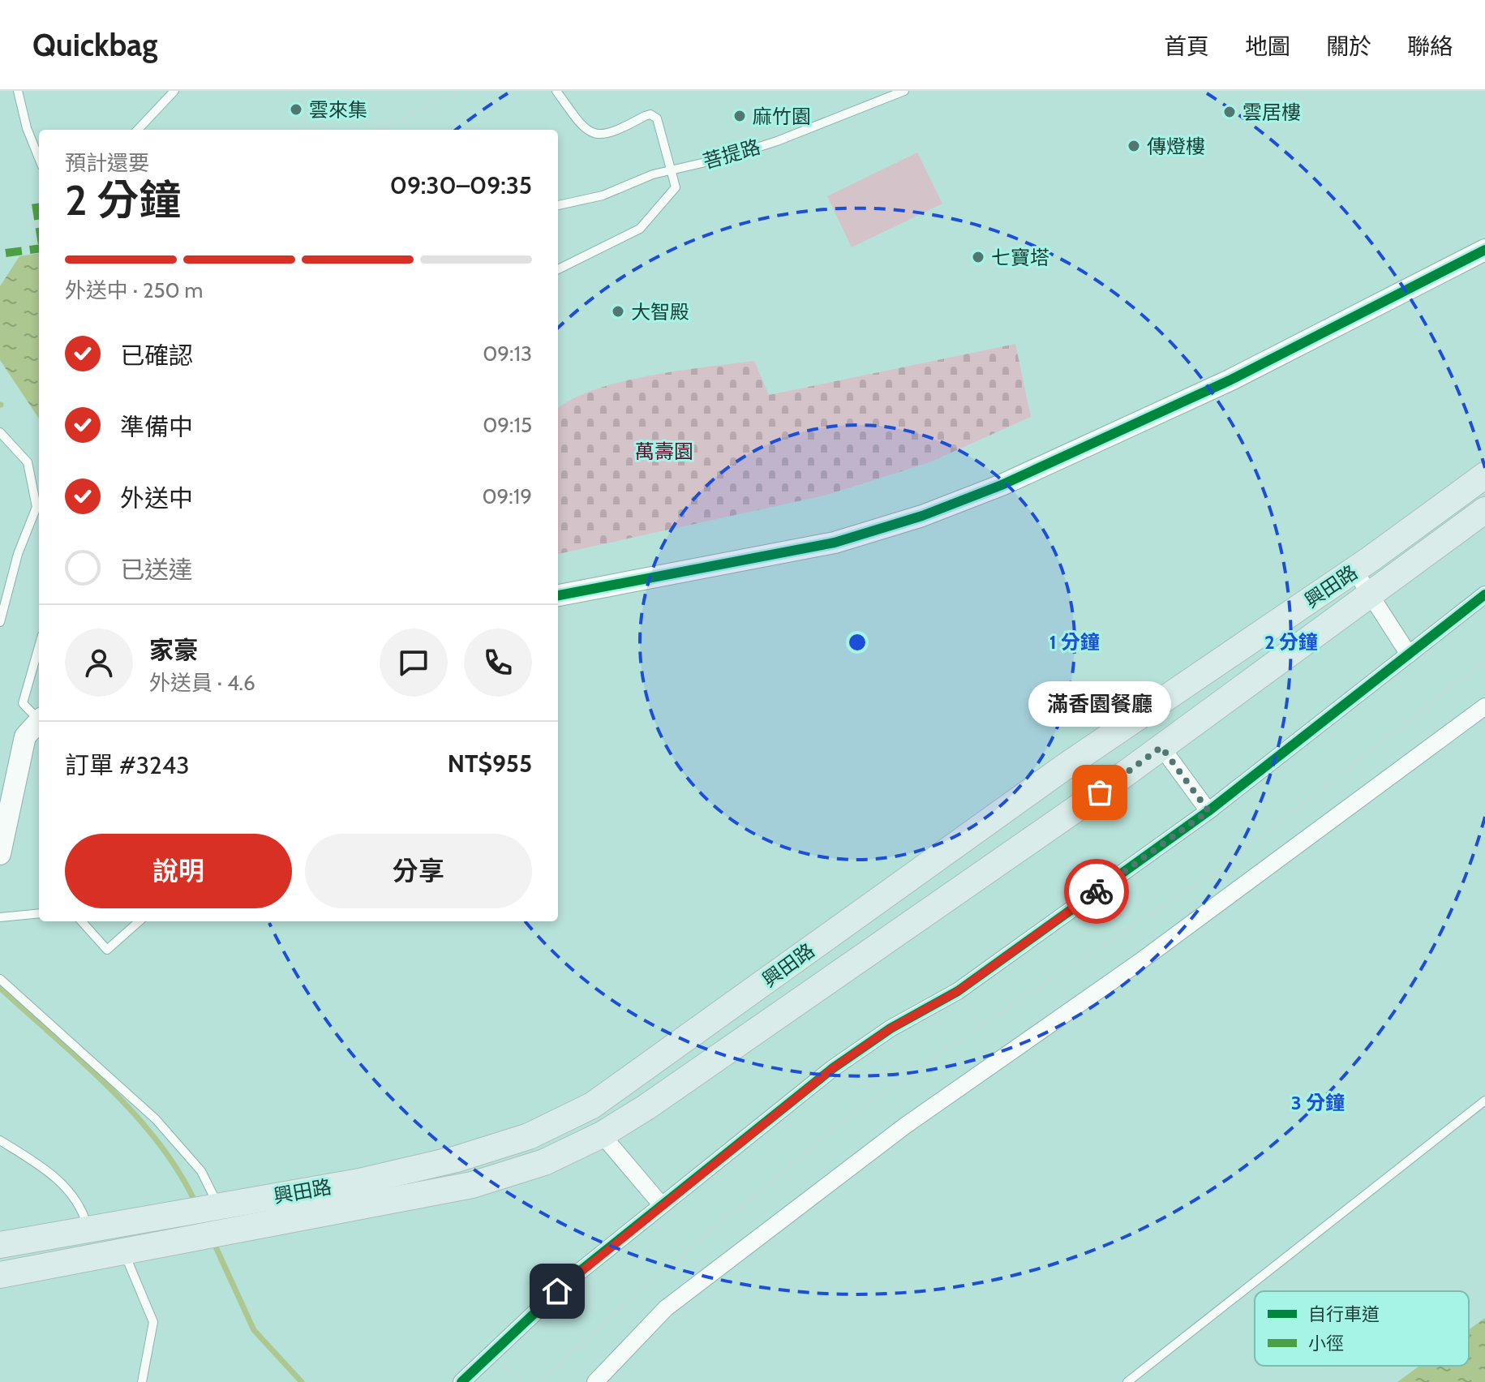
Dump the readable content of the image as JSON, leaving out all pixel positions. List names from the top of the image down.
{
  "streets": {
    "main road": ["興田路"],
    "lane": ["菩提路"]
  },
  "parks": ["萬壽園"],
  "places": [
    "雲來集",
    "雲居樓",
    "麻竹園",
    "傳燈樓",
    "七寶塔",
    "大智殿",
    "滿香園餐廳"
  ],
  "legend": ["自行車道", "小徑"],
  "page": {
    "header": "Quickbag",
    "nav": [
      "首頁",
      "地圖",
      "關於",
      "聯絡"
    ],
    "heading": ["2 分鐘", "預計還要", "09:30–09:35"],
    "panel": [
      "家豪",
      "外送員 · 4.6",
      "訂單 #3243",
      "NT$955"
    ],
    "bar": "外送中 · 250 m",
    "list": [
      ["已確認", "09:13"],
      ["準備中", "09:15"],
      ["外送中", "09:19"],
      "已送達"
    ],
    "bubble": "滿香園餐廳",
    "buttons": ["說明", "分享"]
  },
  "rings": ["1 分鐘", "2 分鐘", "3 分鐘"]
}
